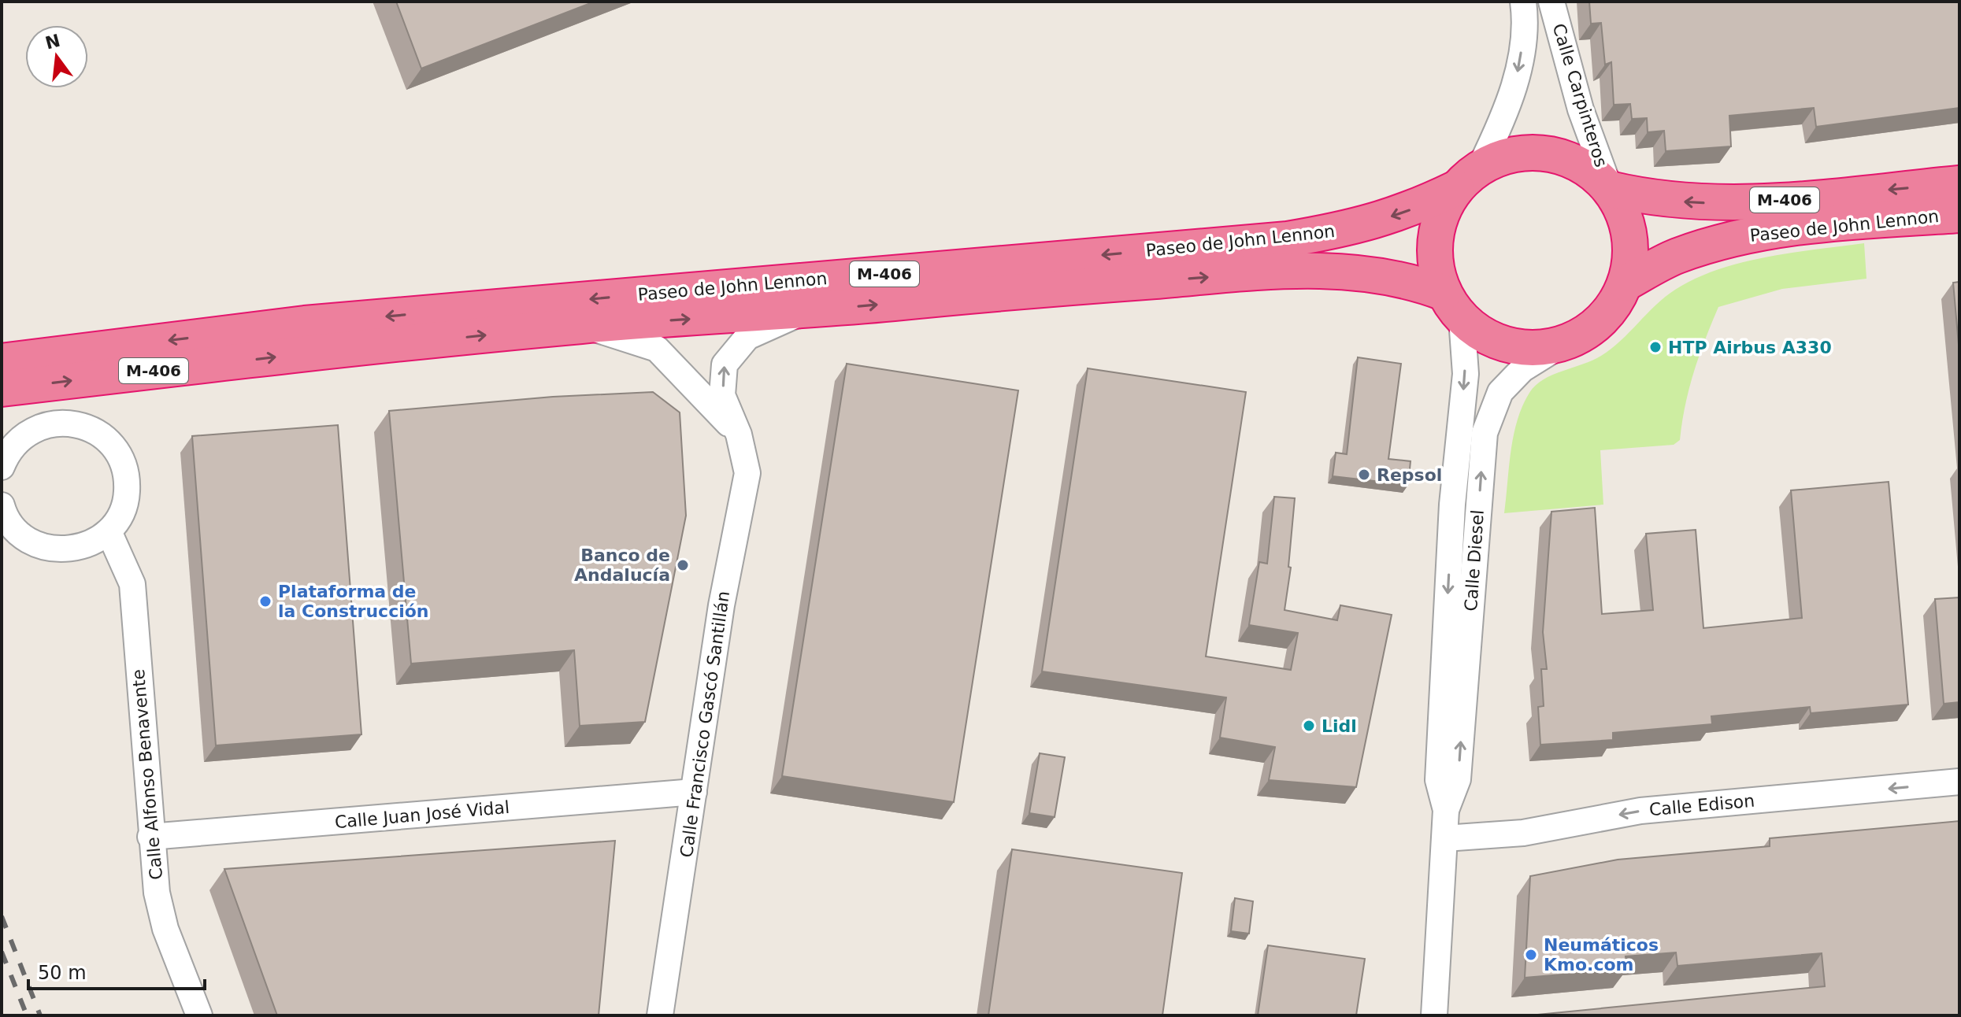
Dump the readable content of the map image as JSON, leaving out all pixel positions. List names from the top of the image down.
{
  "streets": {
    "highway": ["M-406", "Paseo de John Lennon"],
    "street": [
      "Calle Carpinteros",
      "Calle Diesel",
      "Calle Francisco Gascó Santillán",
      "Calle Alfonso Benavente",
      "Calle Edison",
      "Calle Juan José Vidal"
    ]
  },
  "crossings": [
    ["Calle Carpinteros", "M-406"],
    ["Calle Carpinteros", "Paseo de John Lennon"],
    ["Calle Carpinteros", "Calle Diesel"],
    ["M-406", "Paseo de John Lennon"],
    ["M-406", "Calle Diesel"],
    ["Paseo de John Lennon", "Calle Diesel"],
    ["Paseo de John Lennon", "Calle Francisco Gascó Santillán"],
    ["Calle Diesel", "Calle Edison"],
    ["Calle Francisco Gascó Santillán", "Calle Juan José Vidal"],
    ["Calle Alfonso Benavente", "Calle Juan José Vidal"]
  ],
  "one_way": ["Calle Carpinteros", "Calle Edison"],
  "places": [
    "HTP Airbus A330",
    "Repsol",
    "Banco de Andalucía",
    "Plataforma de la Construcción",
    "Lidl",
    "Neumáticos Kmo.com"
  ],
  "scale_bar": "50 m",
  "north": "top"
}
